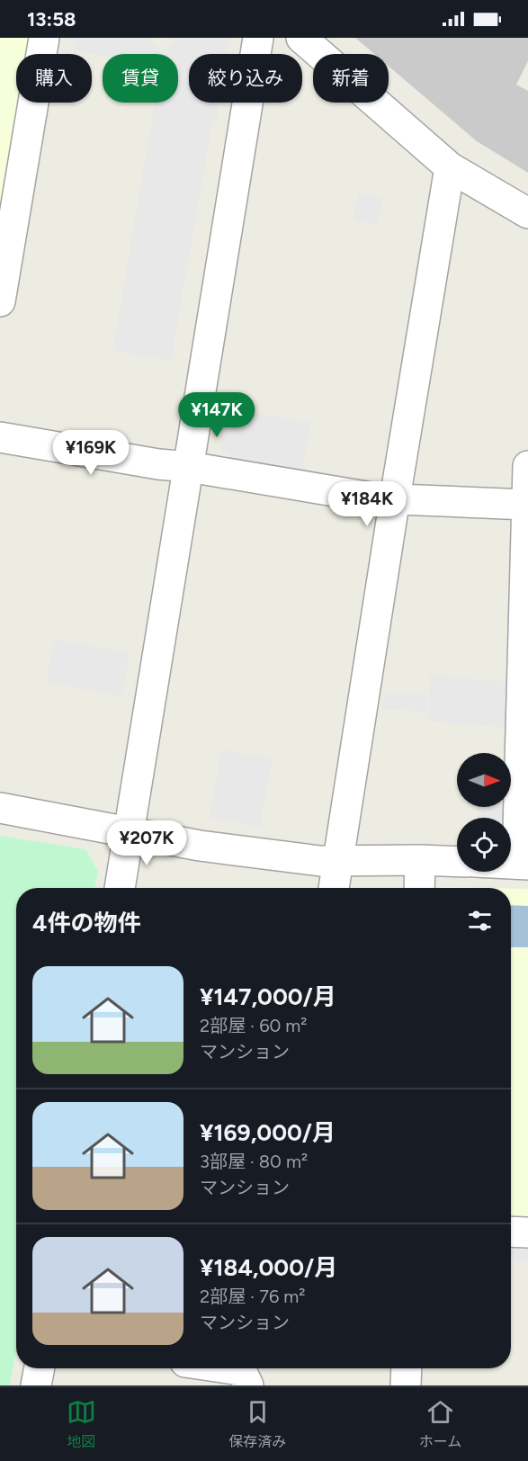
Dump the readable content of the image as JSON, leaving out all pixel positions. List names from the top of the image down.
{
  "north": "right",
  "page": {
    "status": "13:58",
    "chip": [
      "購入",
      "賃貸",
      "絞り込み",
      "新着"
    ],
    "price": [
      "¥147K",
      "¥169K",
      "¥184K",
      "¥207K"
    ],
    "heading": "4件の物件",
    "list": [
      {
        "name": "¥147,000/月",
        "note": "2部屋 · 60 m² · マンション"
      },
      {
        "name": "¥169,000/月",
        "note": "3部屋 · 80 m² · マンション"
      },
      {
        "name": "¥184,000/月",
        "note": "2部屋 · 76 m² · マンション"
      }
    ],
    "tabs": ["地図", "保存済み", "ホーム"]
  }
}
